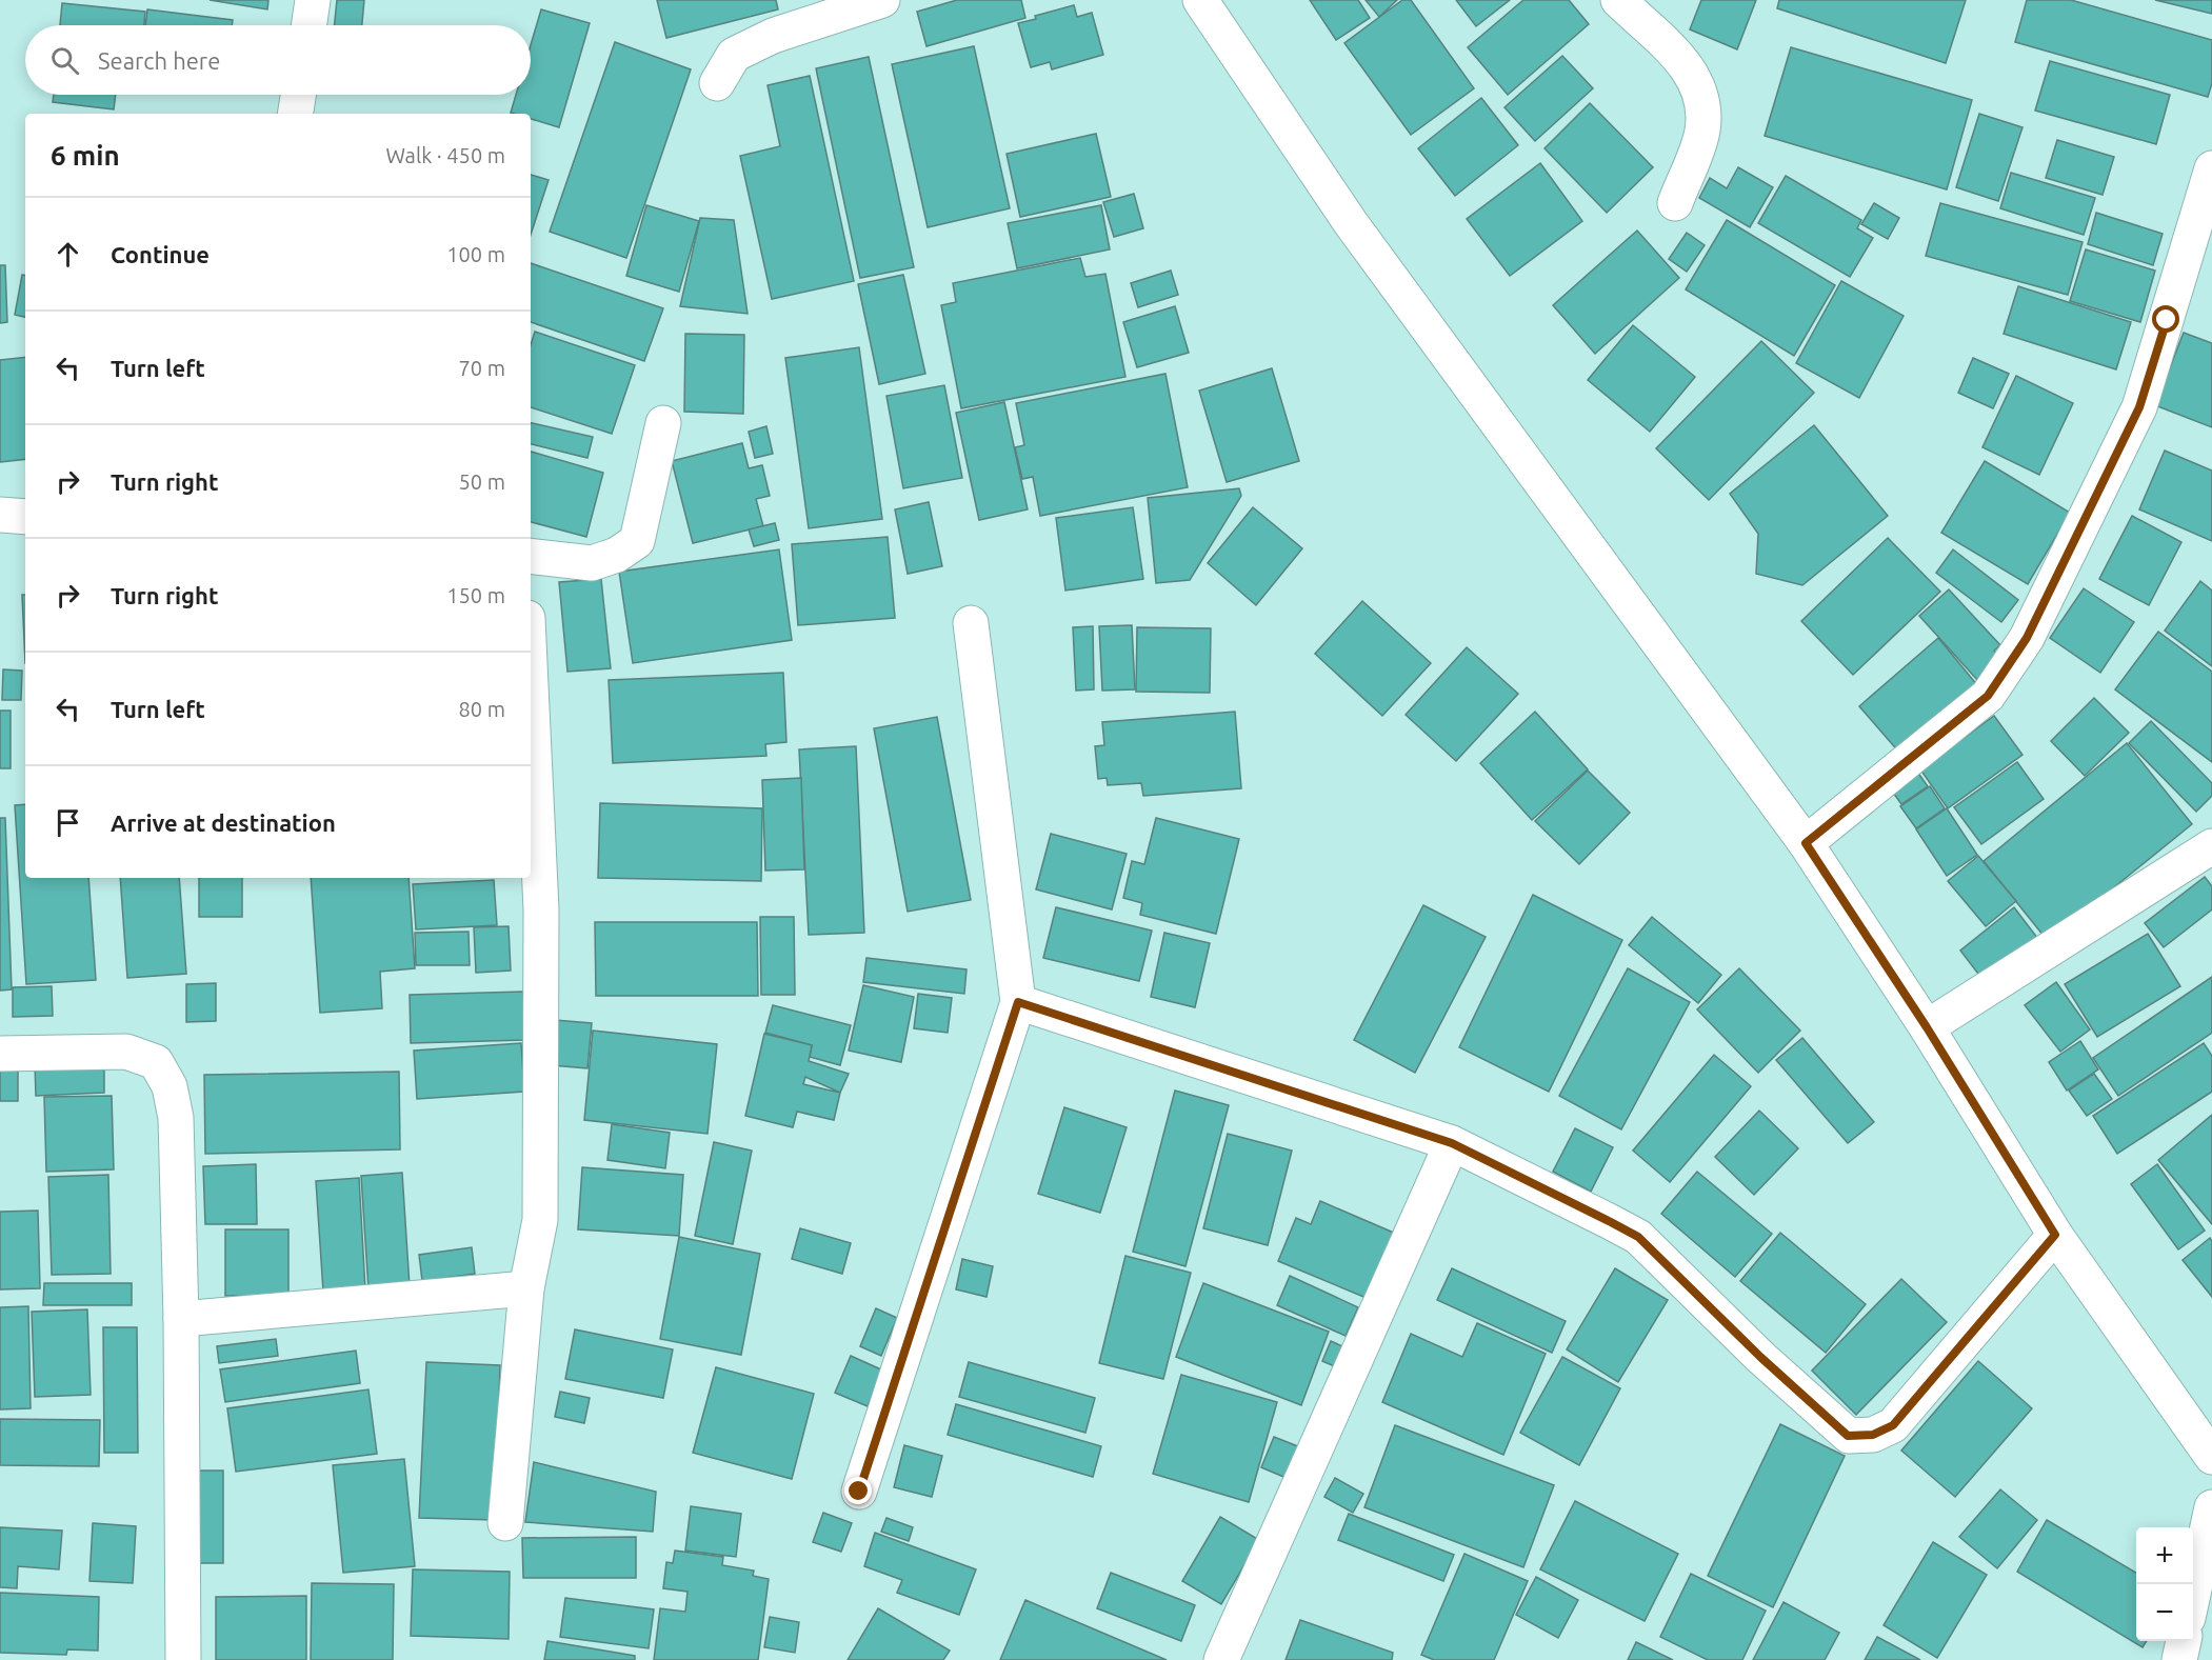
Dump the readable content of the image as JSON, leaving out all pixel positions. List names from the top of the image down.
{
  "page": {
    "search": "Search here",
    "heading": ["6 min", "Walk · 450 m"],
    "list": [
      ["Continue", "100 m"],
      ["Turn left", "70 m"],
      ["Turn right", "50 m"],
      ["Turn right", "150 m"],
      ["Turn left", "80 m"],
      "Arrive at destination"
    ],
    "map_buttons": ["+", "−"]
  }
}
